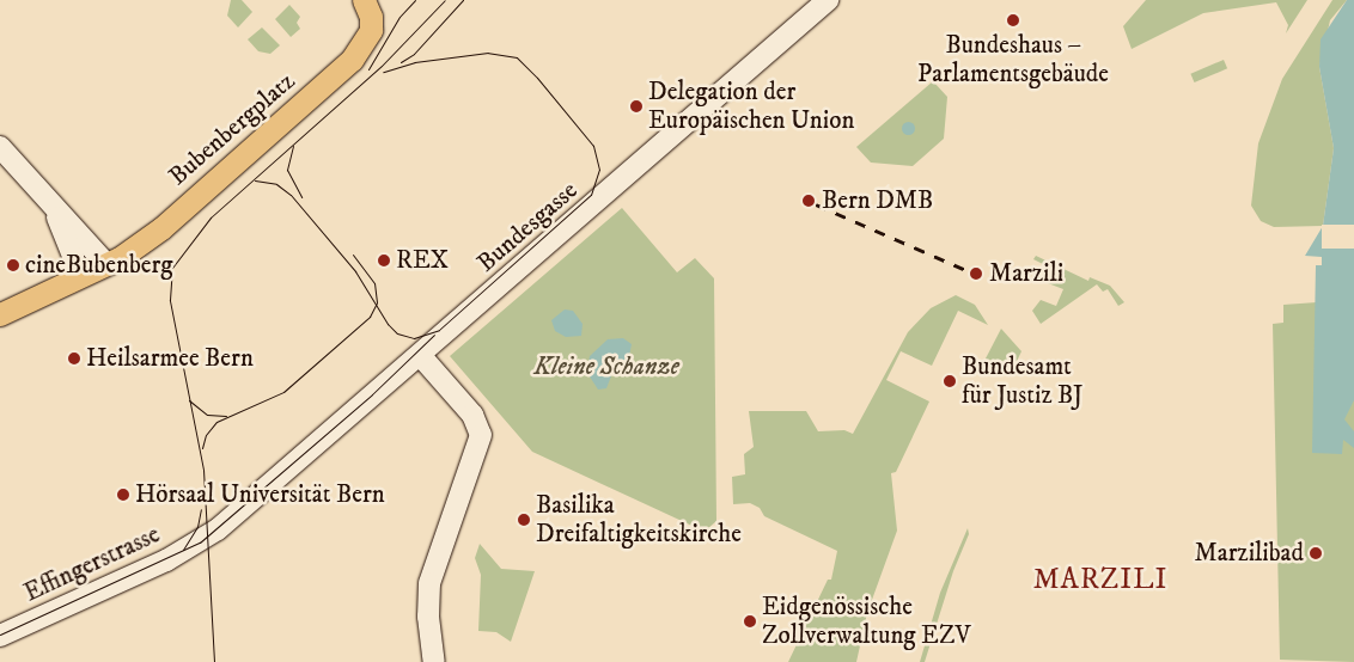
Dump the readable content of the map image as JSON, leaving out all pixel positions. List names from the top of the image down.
{
  "streets": {
    "main road": ["Bubenbergplatz"],
    "street": ["Bundesgasse", "Effingerstrasse"]
  },
  "crossings": [
    ["Bundesgasse", "Effingerstrasse"]
  ],
  "districts": ["MARZILI"],
  "parks": ["Kleine Schanze"],
  "places": [
    "Bundeshaus – Parlamentsgebäude",
    "Delegation der Europäischen Union",
    "Bern DMB",
    "REX",
    "cineBubenberg",
    "Marzili",
    "Heilsarmee Bern",
    "Bundesamt für Justiz BJ",
    "Hörsaal Universität Bern",
    "Basilika Dreifaltigkeitskirche",
    "Marzilibad",
    "Eidgenössische Zollverwaltung EZV"
  ]
}
